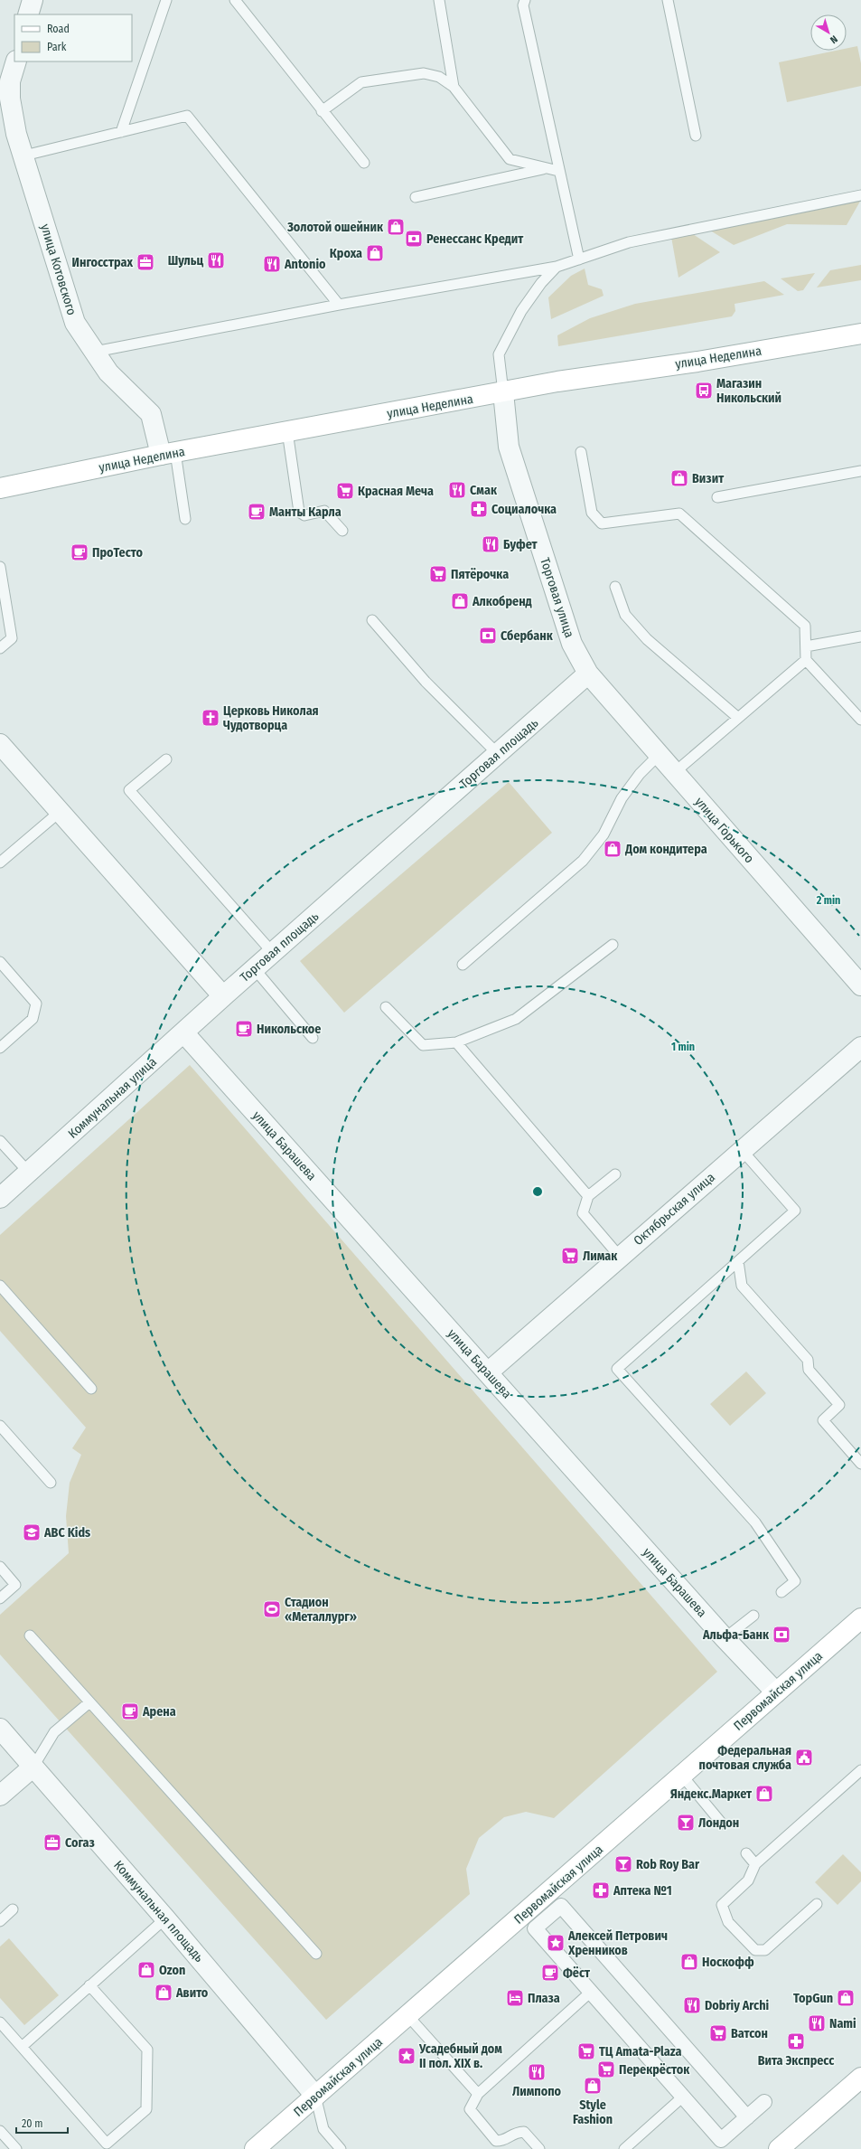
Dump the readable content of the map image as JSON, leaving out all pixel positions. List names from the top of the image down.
{
  "streets": {
    "main road": ["улица Неделина", "Первомайская улица"],
    "street": [
      "улица Котовского",
      "Торговая улица",
      "Торговая площадь",
      "улица Горького",
      "Коммунальная улица",
      "улица Барашева",
      "Октябрьская улица",
      "Коммунальная площадь"
    ]
  },
  "crossings": [
    ["улица Котовского", "улица Неделина"],
    ["улица Неделина", "Торговая улица"],
    ["Торговая улица", "Торговая площадь"],
    ["Торговая улица", "улица Горького"],
    ["Торговая площадь", "улица Горького"],
    ["Торговая площадь", "Коммунальная улица"],
    ["Коммунальная улица", "улица Барашева"],
    ["улица Барашева", "Октябрьская улица"],
    ["улица Барашева", "Первомайская улица"],
    ["Первомайская улица", "Коммунальная площадь"]
  ],
  "places": {
    "shop": [
      "Золотой ошейник",
      "Кроха",
      "Визит",
      "Алкобренд",
      "Дом кондитера",
      "Яндекс.Маркет",
      "Носкофф",
      "Ozon",
      "Авито",
      "TopGun",
      "Style Fashion"
    ],
    "bank": ["Ренессанс Кредит", "Сбербанк", "Альфа-Банк"],
    "restaurant": [
      "Шульц",
      "Antonio",
      "Смак",
      "Буфет",
      "Dobriy Archi",
      "Nami",
      "Лимпопо"
    ],
    "office": ["Ингосстрах", "Согаз"],
    "bus stop": ["Магазин Никольский"],
    "supermarket": [
      "Красная Меча",
      "Пятёрочка",
      "Лимак",
      "Ватсон",
      "ТЦ Amata-Plaza",
      "Перекрёсток"
    ],
    "pharmacy": ["Социалочка", "Аптека №1", "Вита Экспресс"],
    "cafe": [
      "Манты Карла",
      "ПроТесто",
      "Никольское",
      "Арена",
      "Фёст"
    ],
    "church": ["Церковь Николая Чудотворца"],
    "school or university": ["ABC Kids"],
    "sports": ["Стадион «Металлург»"],
    "public building": ["Федеральная почтовая служба"],
    "bar": ["Лондон", "Rob Roy Bar"],
    "place": ["Алексей Петрович Хренников", "Усадебный дом II пол. XIX в."],
    "hotel": ["Плаза"]
  },
  "legend": ["Road", "Park"],
  "scale_bar": "20 m",
  "north": "bottom right",
  "rings": ["2 min", "1 min"]
}
